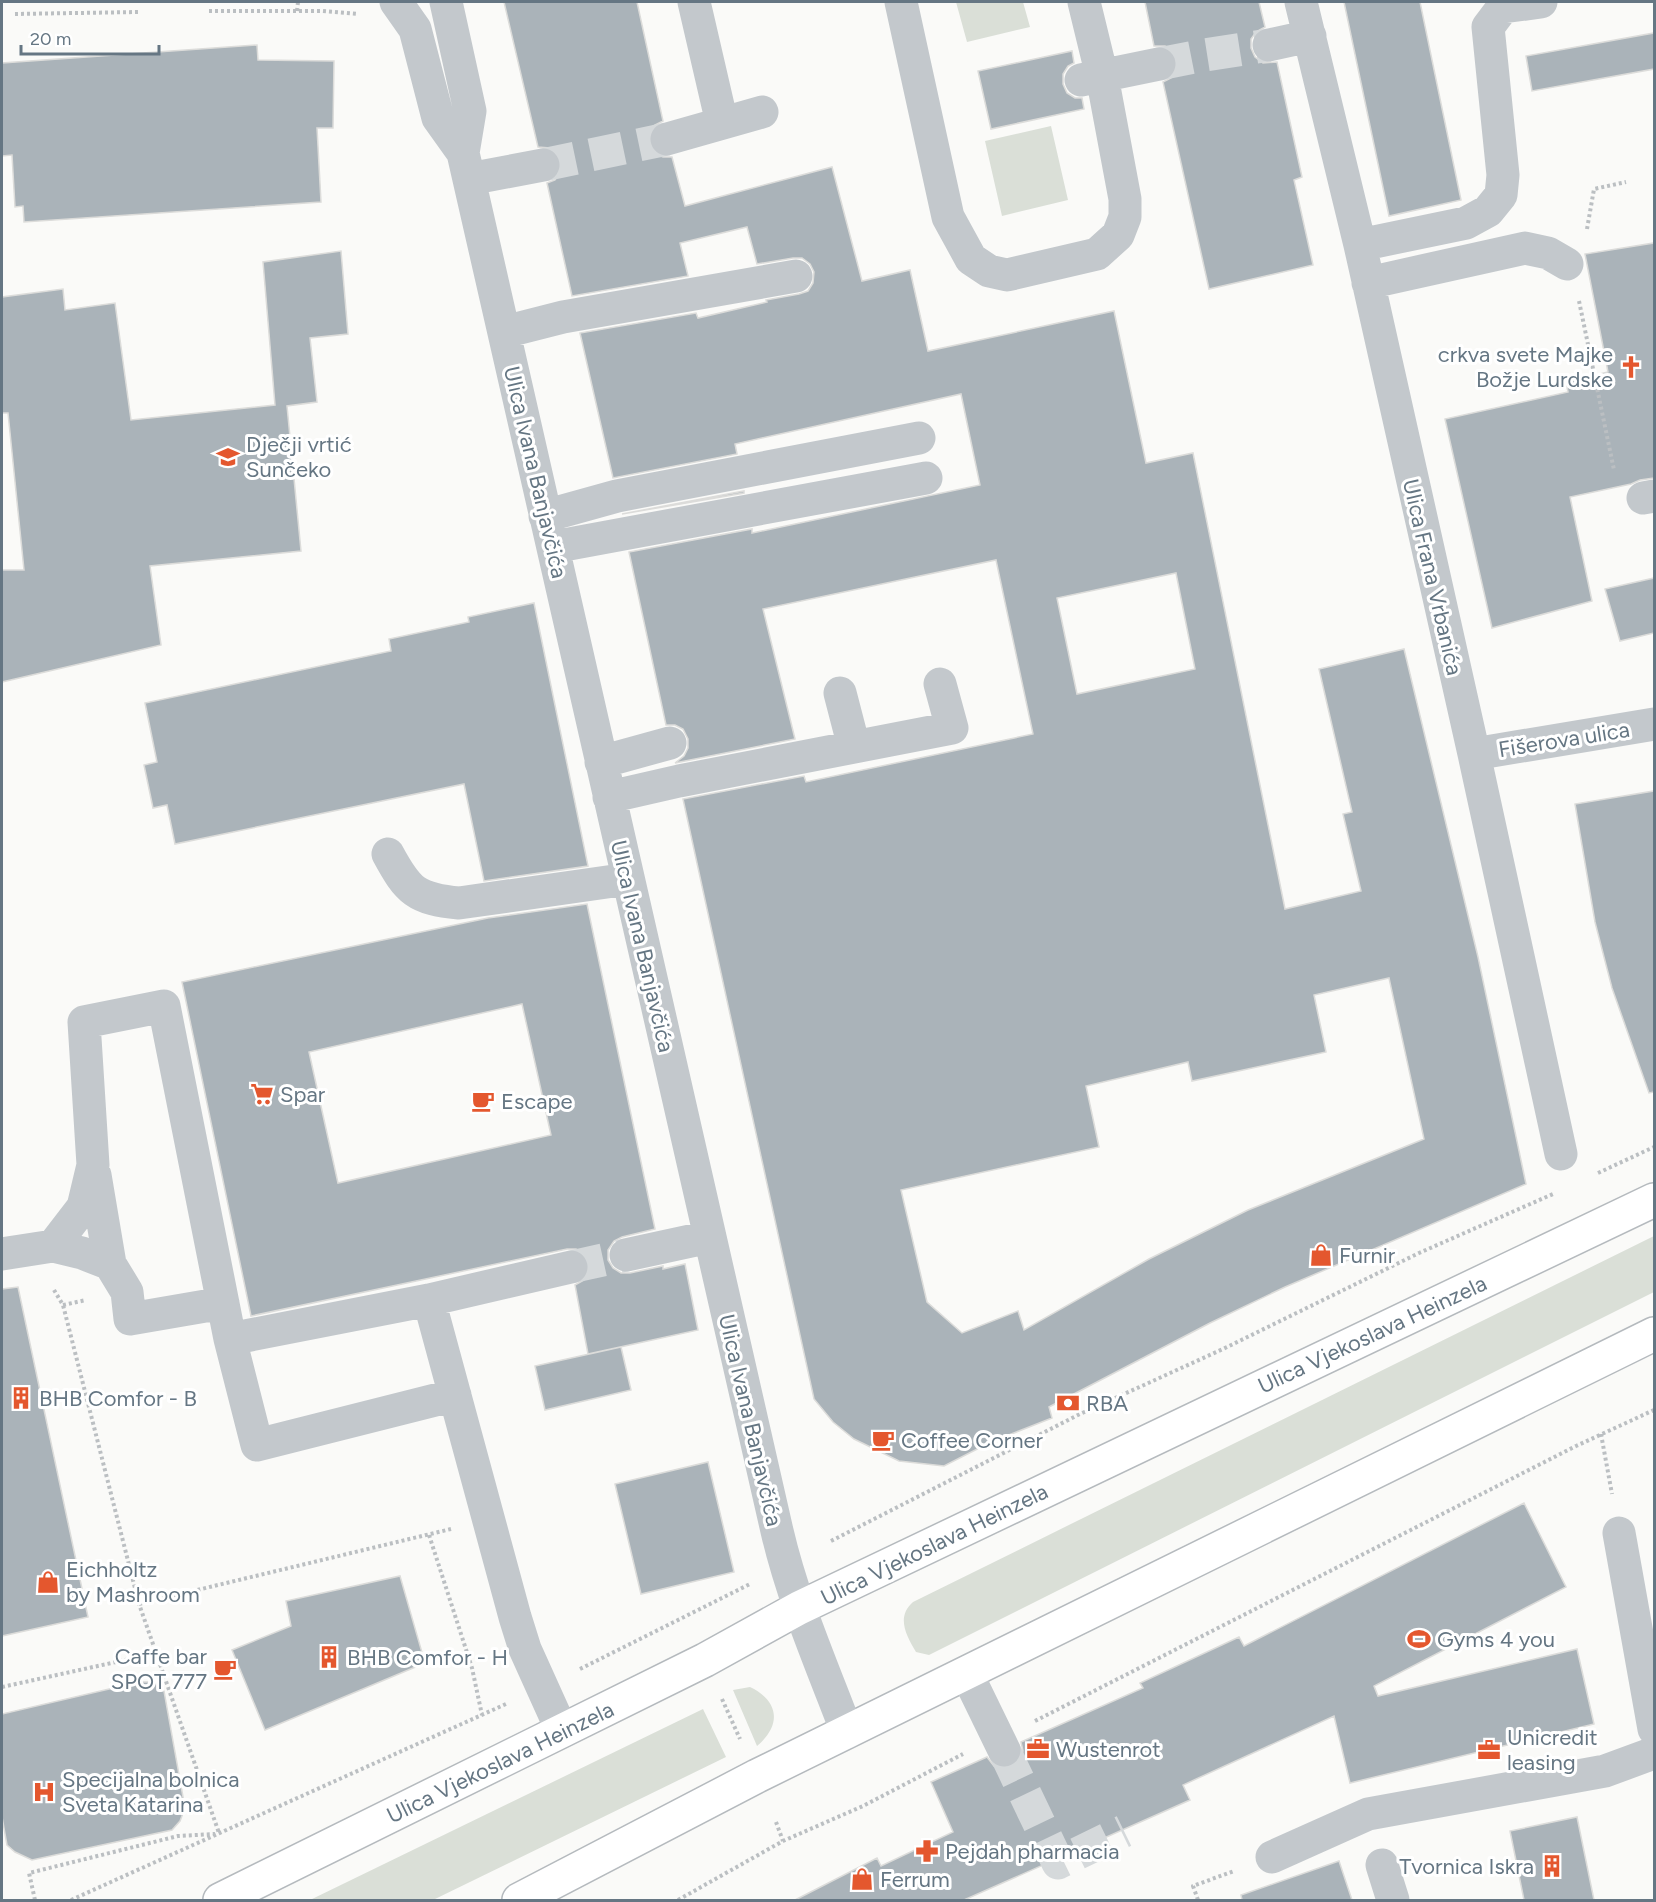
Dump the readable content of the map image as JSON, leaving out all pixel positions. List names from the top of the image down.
{
  "streets": {
    "main road": ["Ulica Vjekoslava Heinzela"],
    "street": ["Ulica Ivana Banjavčića", "Ulica Frana Vrbanića", "Fišerova ulica"]
  },
  "crossings": [
    ["Ulica Ivana Banjavčića", "Ulica Vjekoslava Heinzela"],
    ["Ulica Frana Vrbanića", "Fišerova ulica"]
  ],
  "places": {
    "church": ["crkva svete Majke Božje Lurdske"],
    "school or university": ["Dječji vrtić Sunčeko"],
    "supermarket": ["Spar"],
    "cafe": ["Escape", "Coffee Corner", "Caffe bar SPOT 777"],
    "shop": ["Furnir", "Eichholtz by Mashroom", "Ferrum"],
    "building": ["BHB Comfor - B", "BHB Comfor - H", "Tvornica Iskra"],
    "bank": ["RBA"],
    "sports": ["Gyms 4 you"],
    "office": ["Wustenrot", "Unicredit leasing"],
    "hospital": ["Specijalna bolnica Sveta Katarina"],
    "pharmacy": ["Pejdah pharmacia"]
  },
  "scale_bar": "20 m"
}
